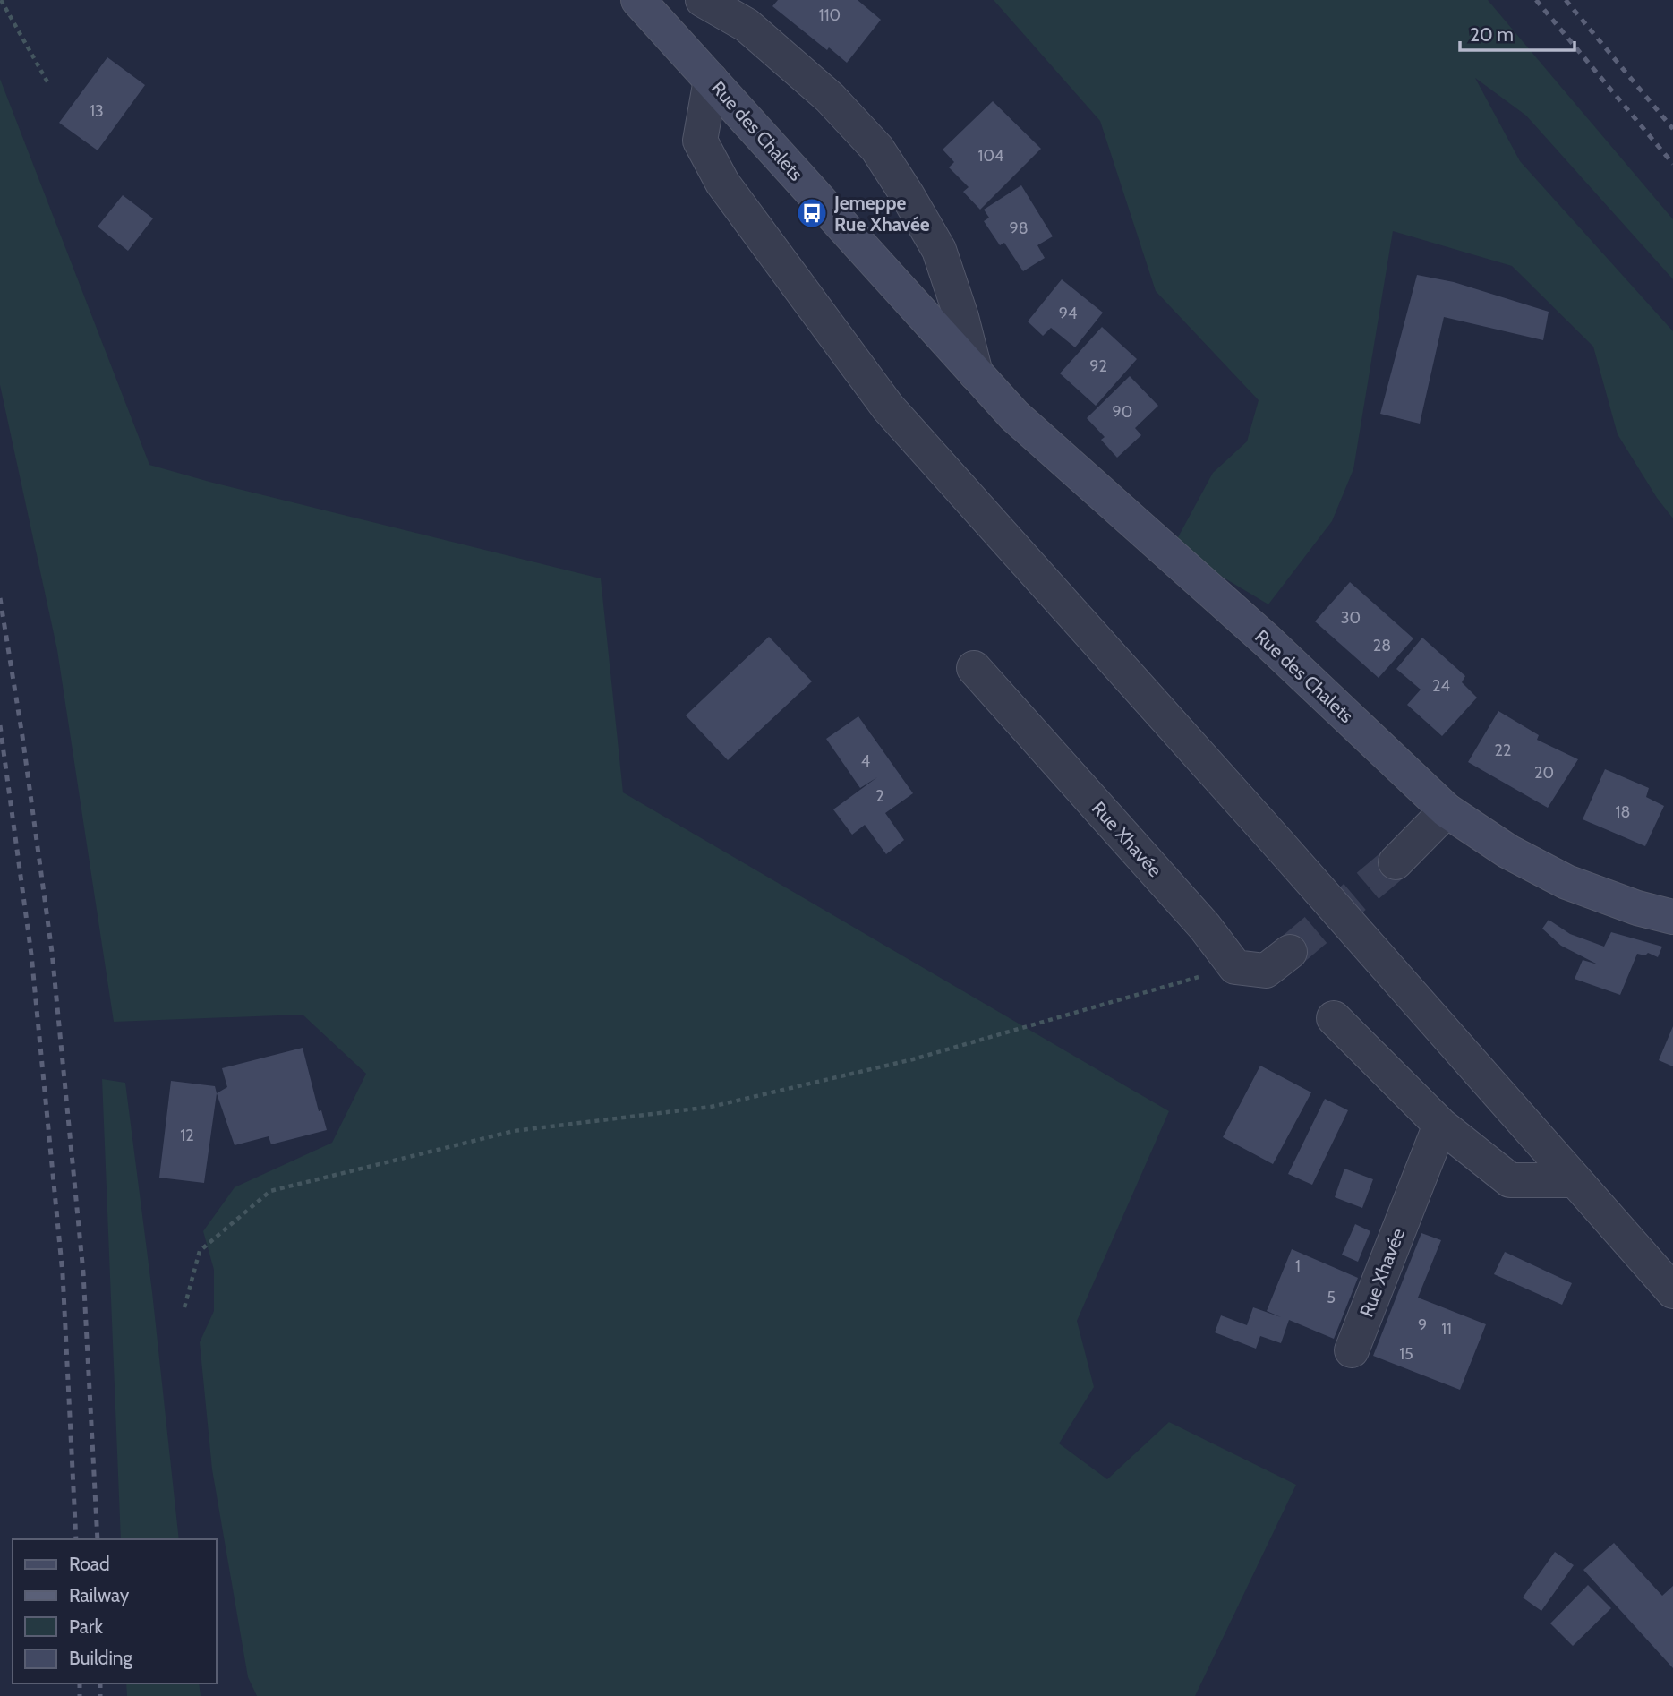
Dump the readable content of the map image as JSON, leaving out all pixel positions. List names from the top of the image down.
{
  "streets": {
    "street": ["Rue des Chalets", "Rue Xhavée"]
  },
  "places": {
    "bus stop": ["Jemeppe Rue Xhavée"]
  },
  "house_numbers": [
    "110",
    "13",
    "104",
    "98",
    "94",
    "92",
    "90",
    "30",
    "28",
    "24",
    "22",
    "4",
    "20",
    "2",
    "18",
    "12",
    "1",
    "5",
    "9",
    "11",
    "15"
  ],
  "legend": [
    "Road",
    "Railway",
    "Park",
    "Building"
  ],
  "scale_bar": "20 m"
}
